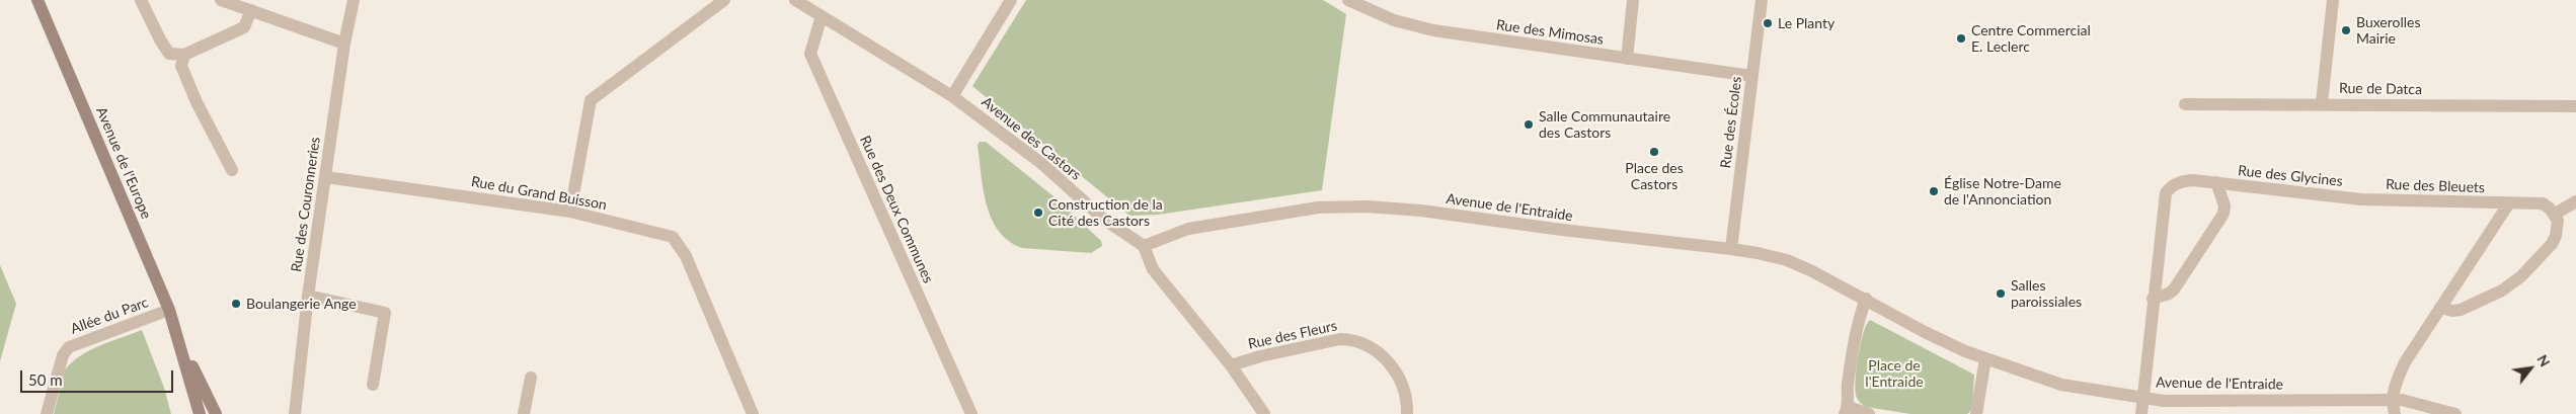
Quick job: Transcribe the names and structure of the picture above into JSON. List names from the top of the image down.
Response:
{
  "streets": {
    "main road": ["Avenue de l'Europe"],
    "street": [
      "Rue des Mimosas",
      "Rue de Datca",
      "Rue des Écoles",
      "Avenue des Castors",
      "Rue des Glycines",
      "Rue des Bleuets",
      "Rue du Grand Buisson",
      "Rue des Couronneries",
      "Avenue de l'Entraide",
      "Rue des Deux Communes",
      "Allée du Parc",
      "Rue des Fleurs"
    ]
  },
  "crossings": [
    ["Rue des Mimosas", "Rue des Écoles"],
    ["Rue des Écoles", "Avenue de l'Entraide"],
    ["Avenue des Castors", "Avenue de l'Entraide"],
    ["Avenue des Castors", "Rue des Deux Communes"],
    ["Avenue de l'Europe", "Allée du Parc"],
    ["Rue des Glycines", "Rue des Bleuets"],
    ["Rue des Glycines", "Avenue de l'Entraide"],
    ["Rue du Grand Buisson", "Rue des Couronneries"]
  ],
  "parks": ["Place de l'Entraide"],
  "places": [
    "Le Planty",
    "Buxerolles Mairie",
    "Centre Commercial E. Leclerc",
    "Salle Communautaire des Castors",
    "Place des Castors",
    "Église Notre-Dame de l'Annonciation",
    "Construction de la Cité des Castors",
    "Salles paroissiales",
    "Boulangerie Ange"
  ],
  "scale_bar": "50 m",
  "north": "top right"
}
